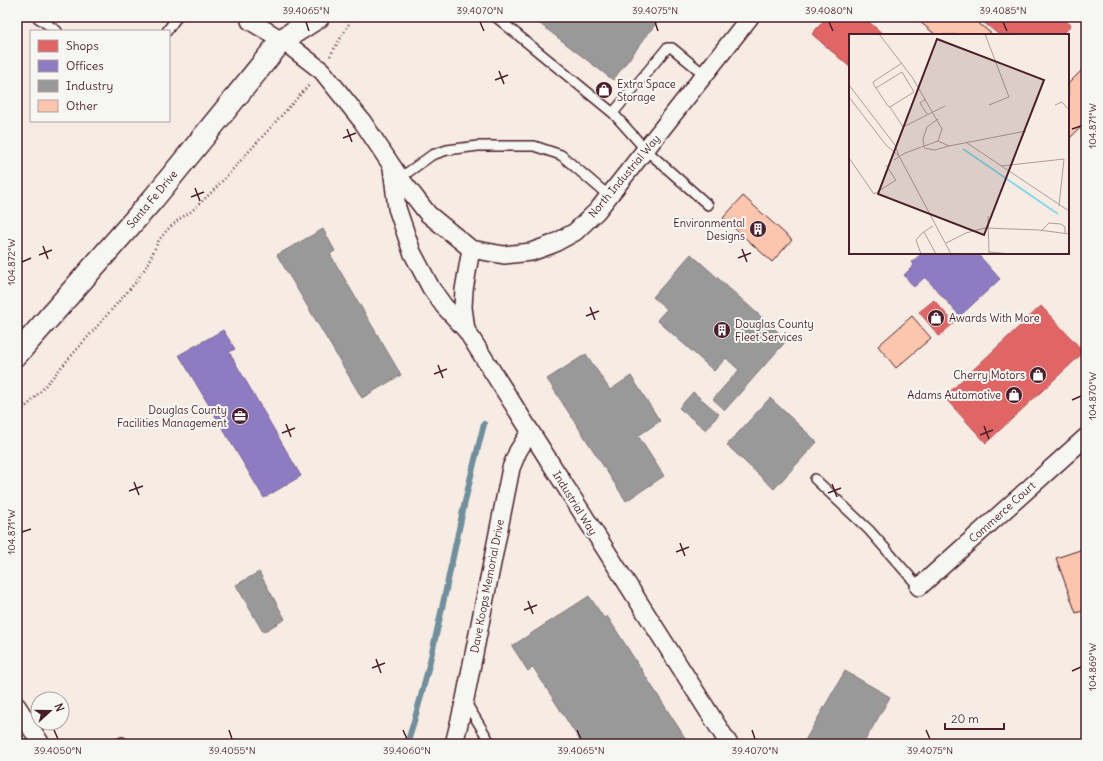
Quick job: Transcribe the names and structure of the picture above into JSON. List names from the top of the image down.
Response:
{
  "streets": {
    "main road": ["Santa Fe Drive"],
    "street": [
      "North Industrial Way",
      "Industrial Way",
      "Commerce Court",
      "Dave Koops Memorial Drive"
    ]
  },
  "crossings": [
    ["North Industrial Way", "Santa Fe Drive"],
    ["North Industrial Way", "Industrial Way"],
    ["Industrial Way", "Dave Koops Memorial Drive"]
  ],
  "places": {
    "shop": [
      "Extra Space Storage",
      "Awards With More",
      "Cherry Motors",
      "Adams Automotive"
    ],
    "building": ["Environmental Designs", "Douglas County Fleet Services"],
    "office": ["Douglas County Facilities Management"]
  },
  "legend": [
    "Shops",
    "Offices",
    "Industry",
    "Other"
  ],
  "scale_bar": "20 m",
  "north": "right",
  "coordinates": [
    "39.4065°N",
    "39.4070°N",
    "39.4075°N",
    "39.4080°N",
    "39.4085°N",
    "104.871°W",
    "104.872°W",
    "104.870°W",
    "104.869°W",
    "39.4050°N",
    "39.4055°N",
    "39.4060°N"
  ]
}
